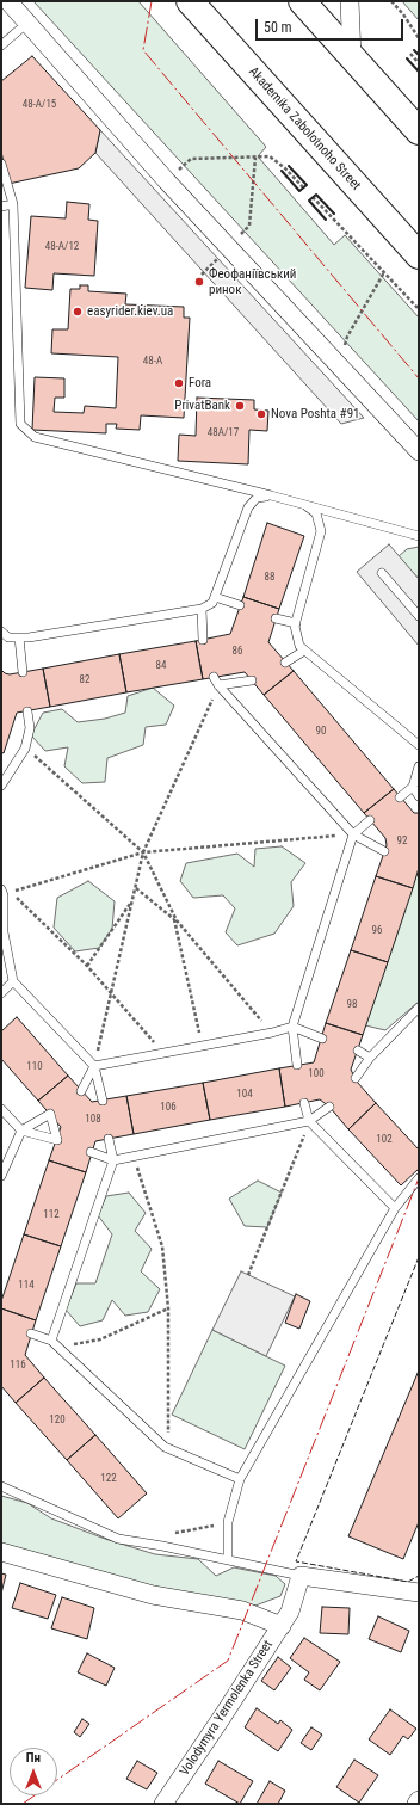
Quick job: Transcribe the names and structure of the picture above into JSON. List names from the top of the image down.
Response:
{
  "streets": {
    "highway": ["Akademika Zabolotnoho Street"],
    "street": ["Volodymyra Yermolenka Street"]
  },
  "places": [
    "Феофаніївський ринок",
    "easyrider.kiev.ua",
    "Fora",
    "PrivatBank",
    "Nova Poshta #91"
  ],
  "house_numbers": [
    "48-А/15",
    "48-А/12",
    "48-А",
    "48А/17",
    "88",
    "86",
    "84",
    "82",
    "90",
    "92",
    "96",
    "98",
    "110",
    "100",
    "104",
    "106",
    "108",
    "102",
    "112",
    "114",
    "116",
    "120",
    "122"
  ],
  "scale_bar": "50 m",
  "north": "top"
}
